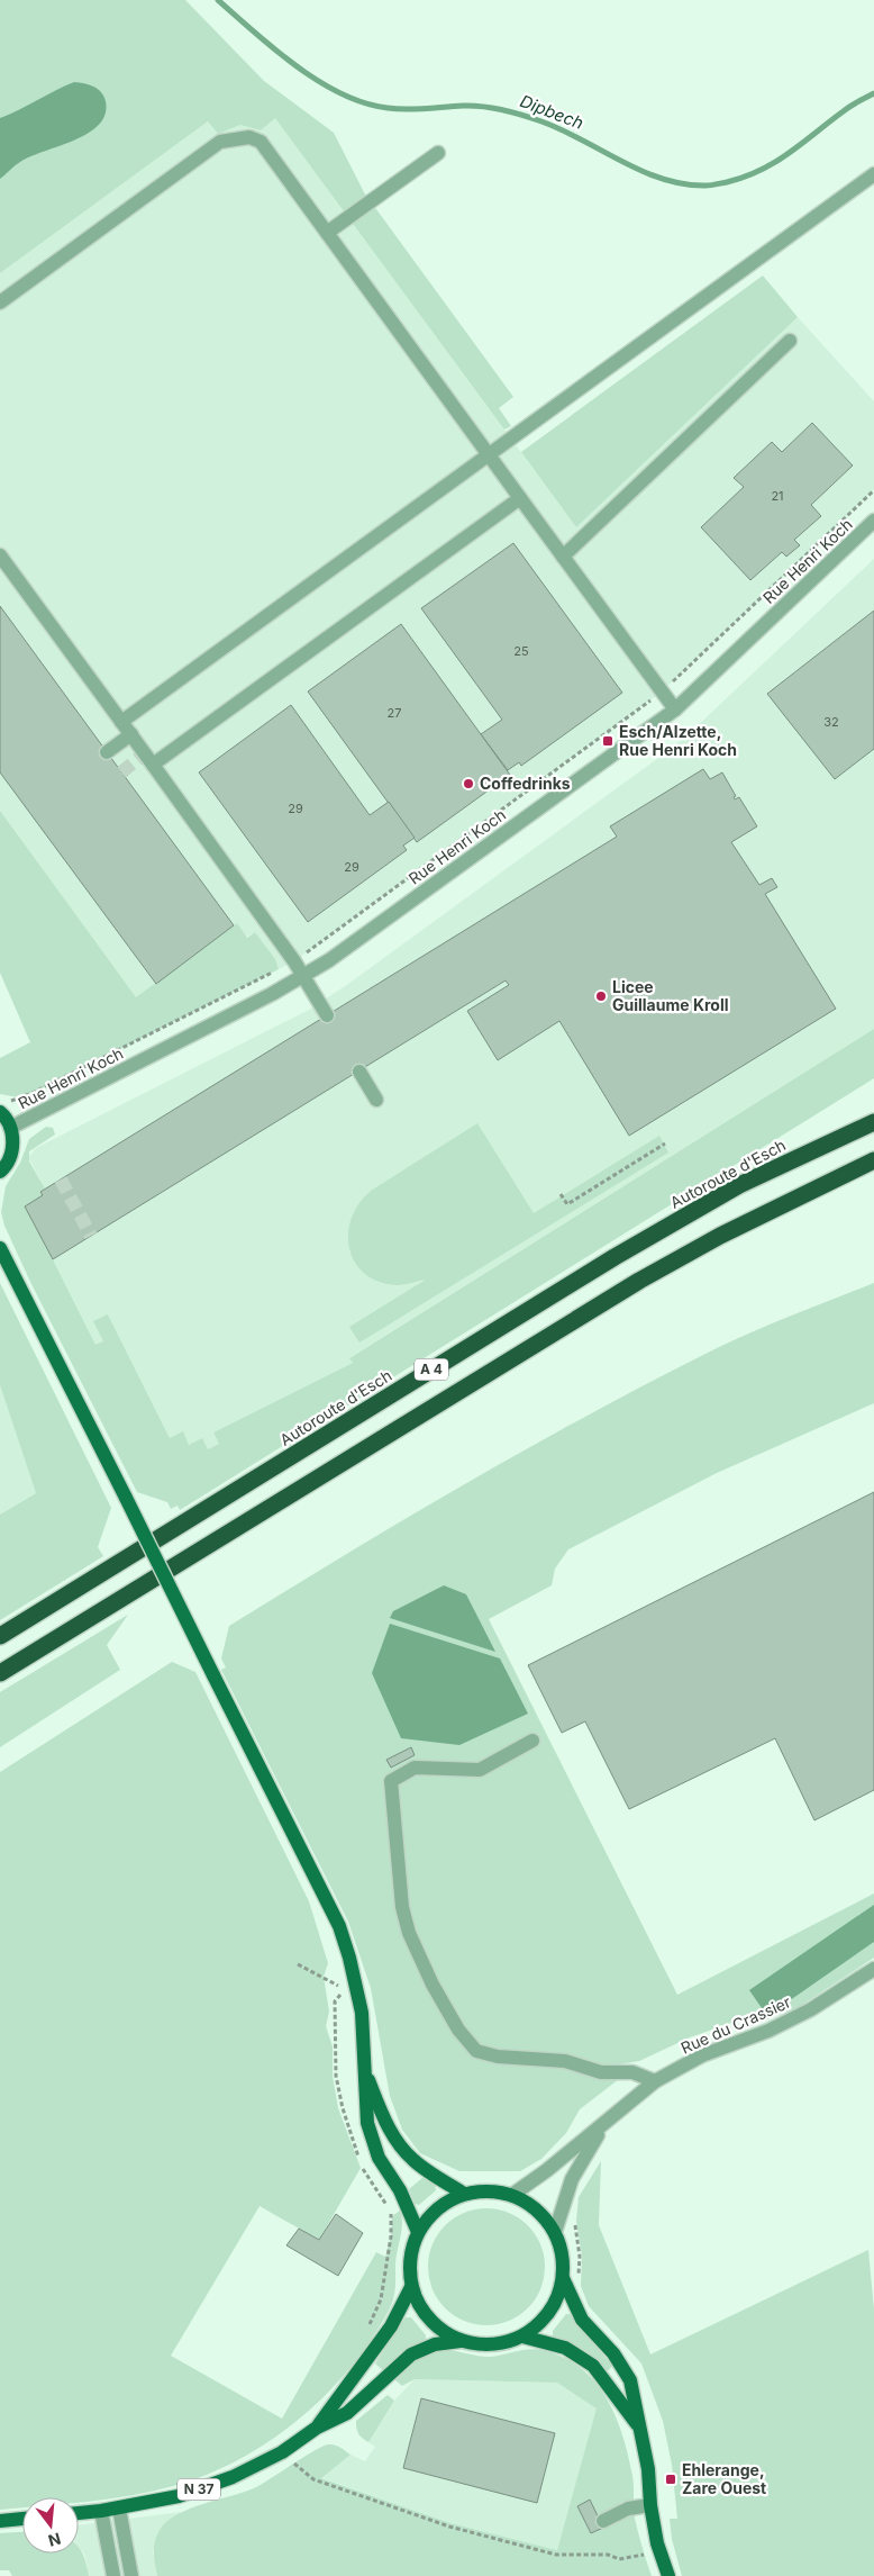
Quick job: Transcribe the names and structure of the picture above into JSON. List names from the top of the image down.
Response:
{
  "streets": {
    "highway": ["Autoroute d'Esch", "A 4"],
    "main road": ["N 37"],
    "street": ["Rue Henri Koch", "Rue du Crassier"]
  },
  "water": ["Dipbech"],
  "places": {
    "transit": ["Esch/Alzette, Rue Henri Koch", "Ehlerange, Zare Ouest"],
    "other": ["Coffedrinks", "Licee Guillaume Kroll"]
  },
  "house_numbers": [
    "21",
    "25",
    "27",
    "32",
    "29",
    "29"
  ],
  "north": "bottom"
}
